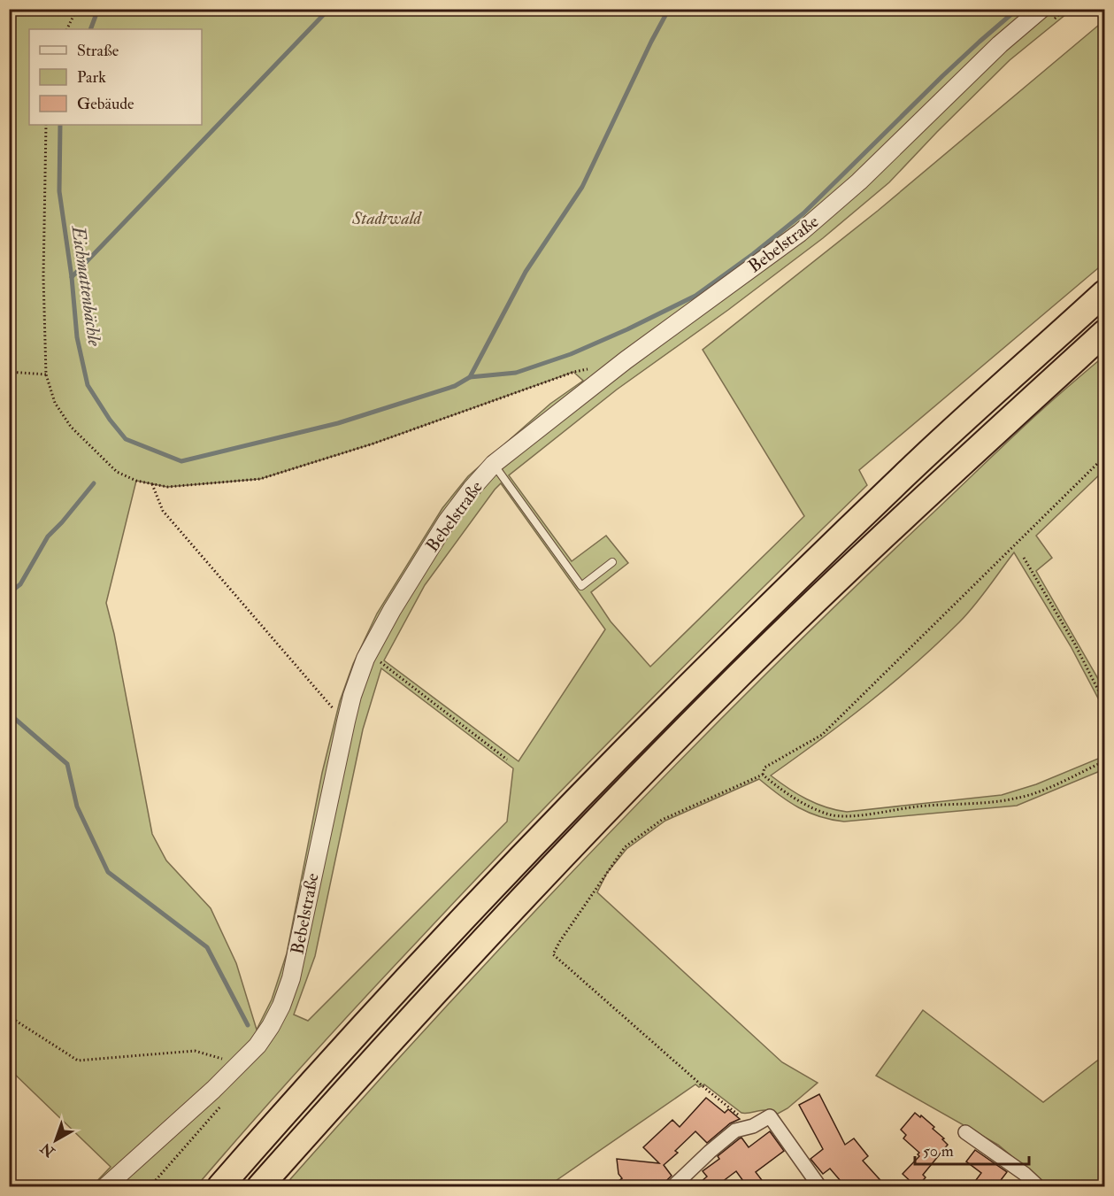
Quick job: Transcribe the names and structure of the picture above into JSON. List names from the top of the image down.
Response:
{
  "streets": {
    "street": ["Bebelstraße"]
  },
  "water": ["Eichmattenbächle"],
  "parks": ["Stadtwald"],
  "legend": ["Straße", "Park", "Gebäude"],
  "scale_bar": "50 m",
  "north": "bottom left"
}
